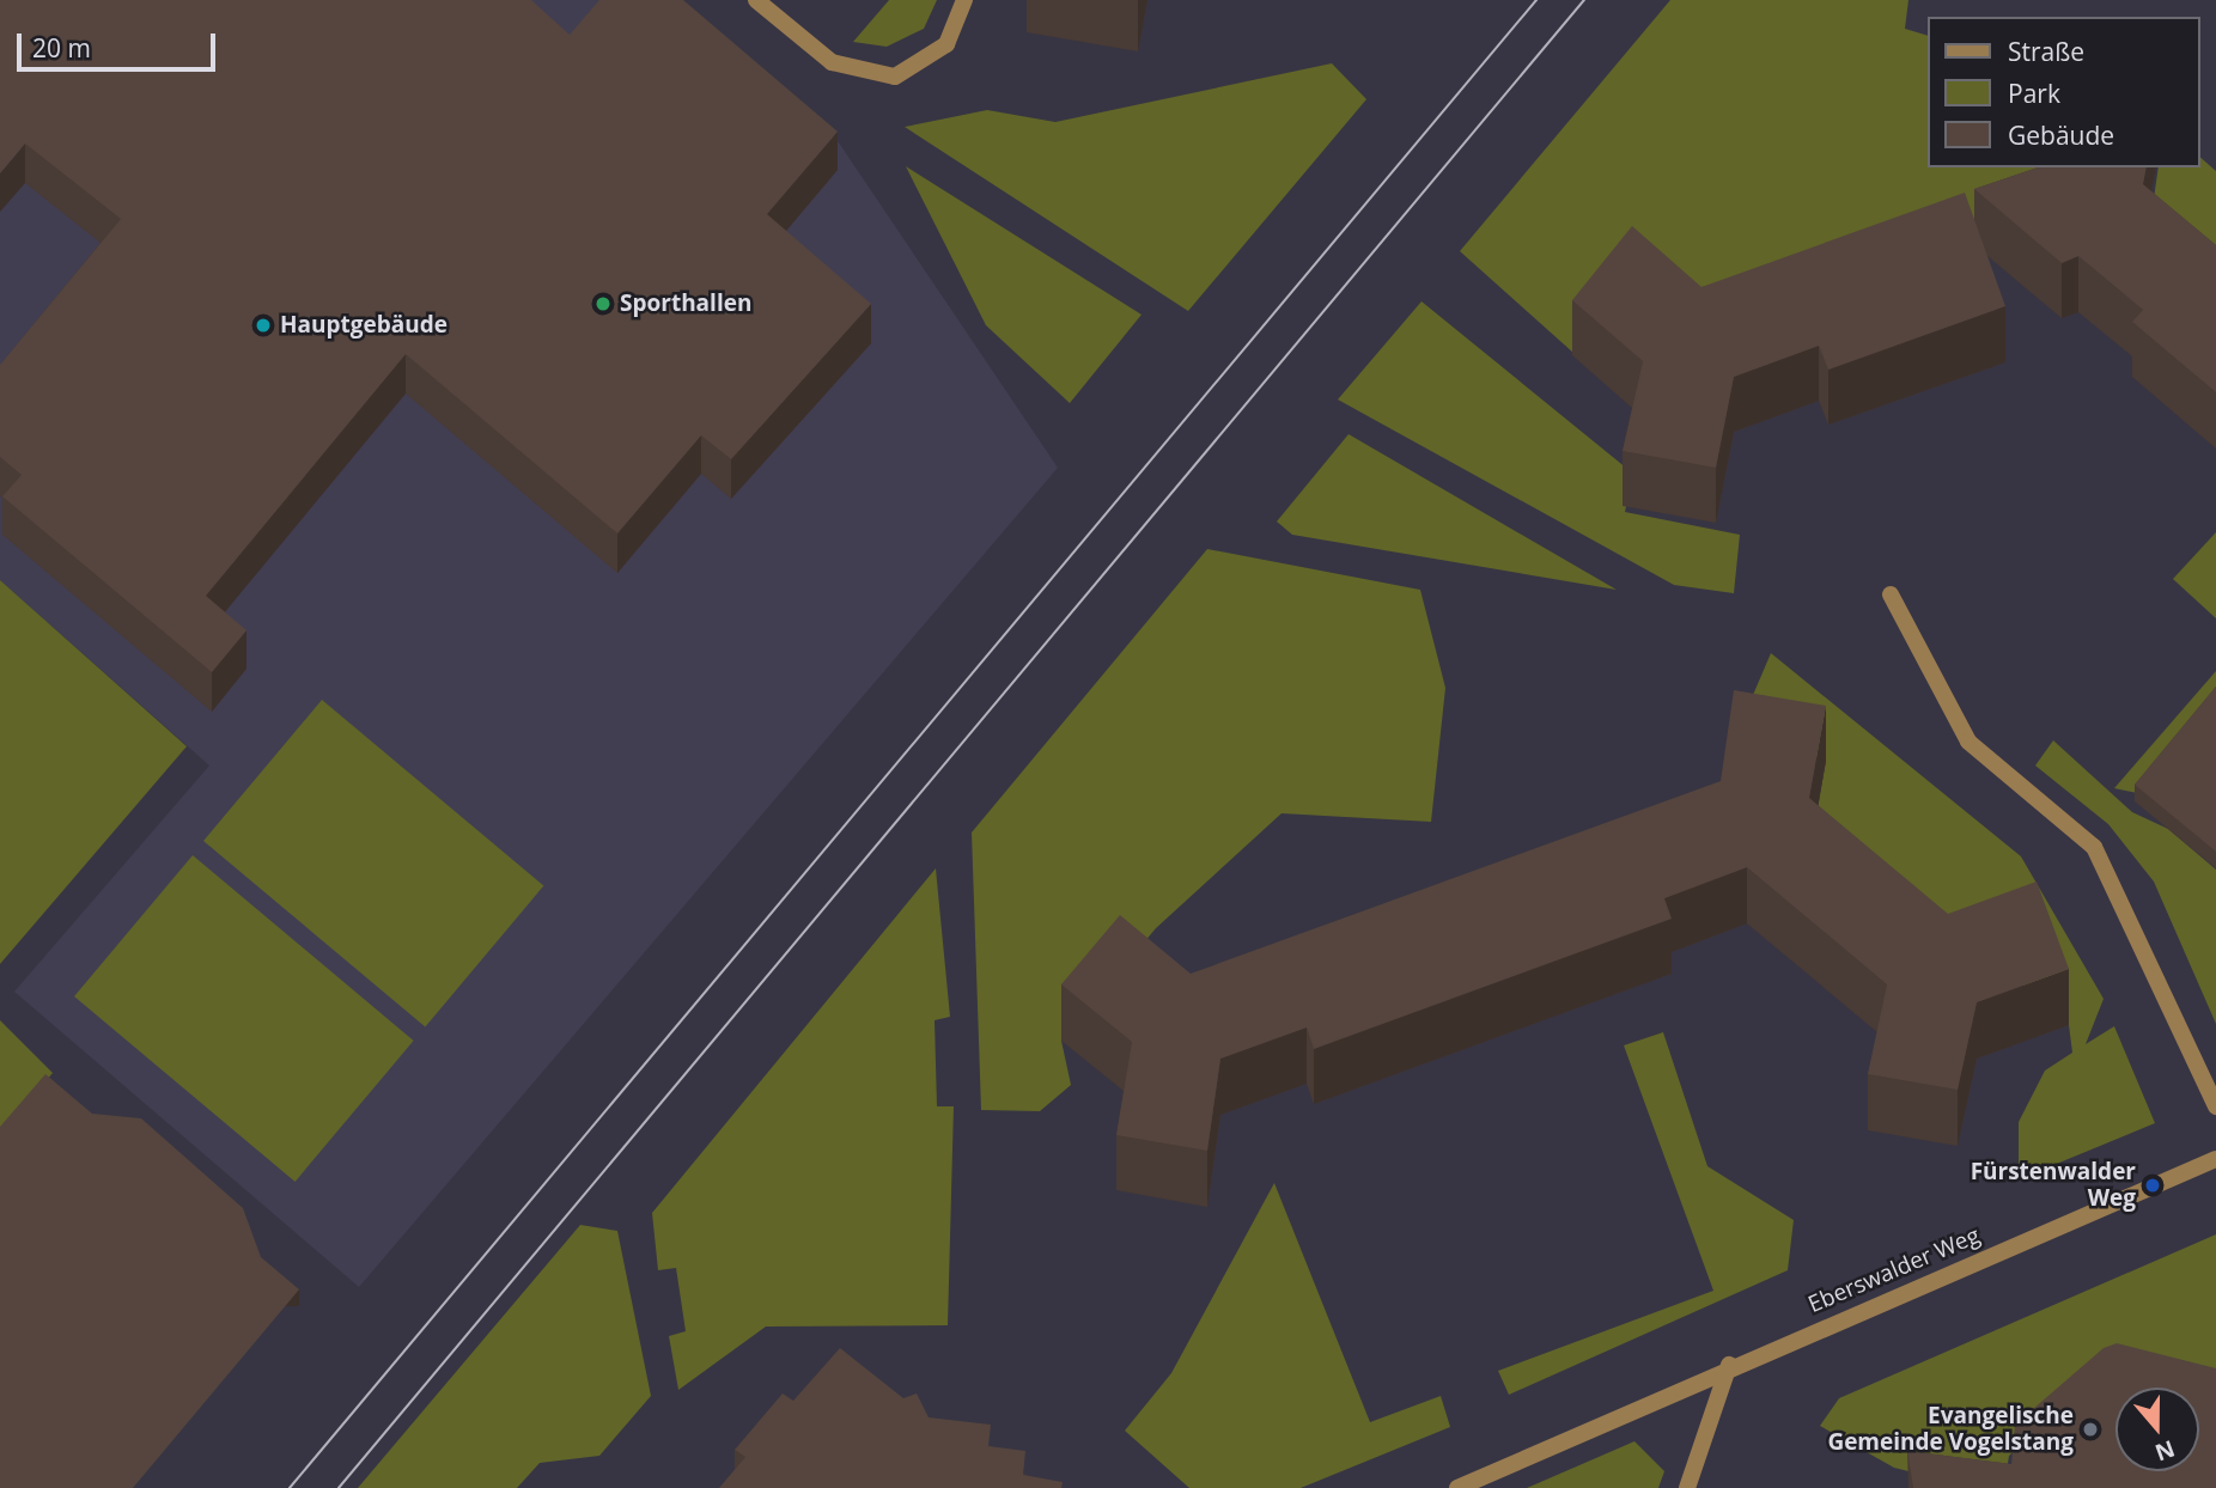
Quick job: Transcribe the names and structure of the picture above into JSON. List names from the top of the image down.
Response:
{
  "streets": {
    "street": ["Eberswalder Weg"]
  },
  "places": [
    "Sporthallen",
    "Hauptgebäude",
    "Fürstenwalder Weg",
    "Evangelische Gemeinde Vogelstang"
  ],
  "legend": ["Straße", "Park", "Gebäude"],
  "scale_bar": "20 m",
  "north": "bottom"
}
